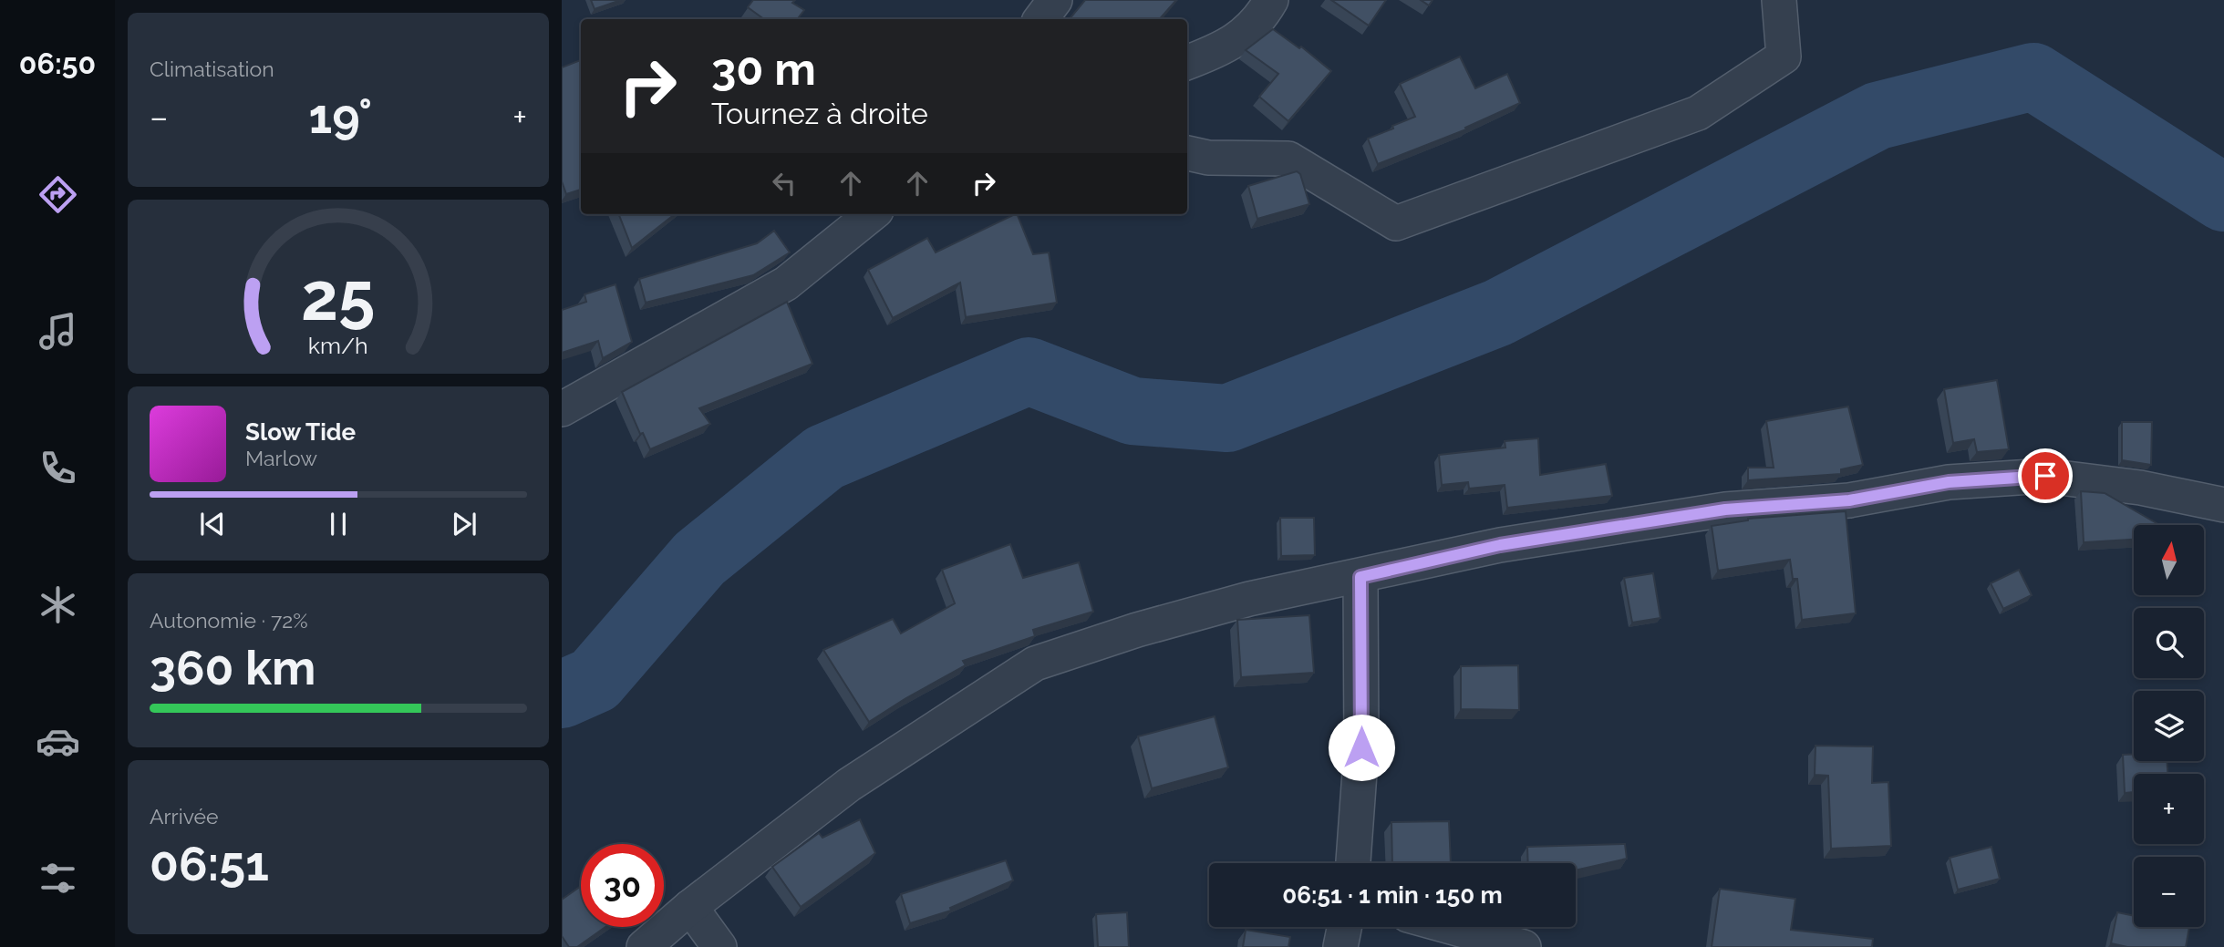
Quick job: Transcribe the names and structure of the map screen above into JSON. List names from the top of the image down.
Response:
{
  "north": "top",
  "page": {
    "tabs": "06:50",
    "tile": [
      "Climatisation",
      ["Autonomie · 72%", "360 km"],
      ["Arrivée", "06:51"]
    ],
    "turn": ["30 m", "Tournez à droite"],
    "heat": ["−", "19°", "+"],
    "song": ["Slow Tide", "Marlow"],
    "map_buttons": ["+", "−"],
    "limit": "30",
    "trip": "06:51 · 1 min · 150 m",
    "gauge": ["25", "km/h"]
  }
}
